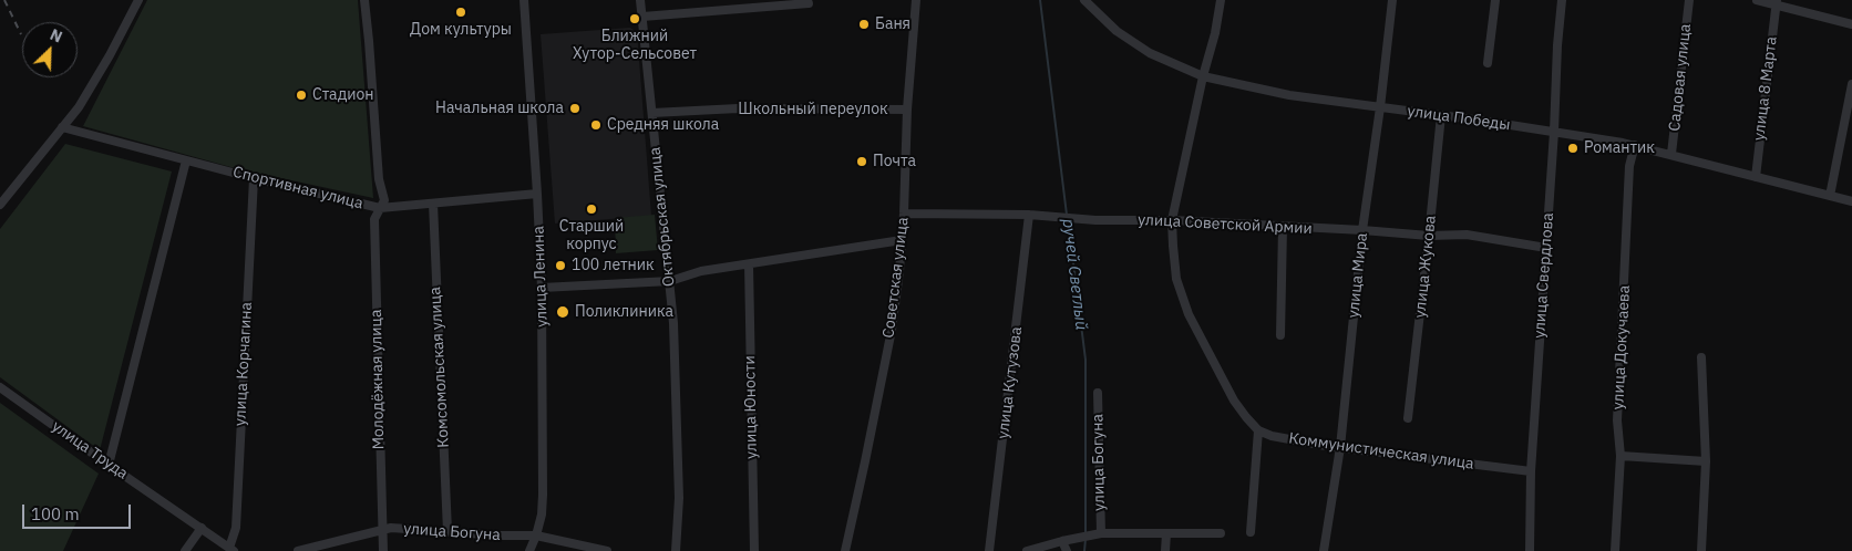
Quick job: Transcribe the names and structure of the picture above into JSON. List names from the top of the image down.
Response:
{
  "streets": {
    "street": [
      "Садовая улица",
      "улица 8 Марта",
      "Школьный переулок",
      "улица Победы",
      "Спортивная улица",
      "Октябрьская улица",
      "улица Советской Армии",
      "улица Жукова",
      "улица Мира",
      "улица Свердлова",
      "улица Ленина",
      "Советская улица",
      "улица Докучаева",
      "улица Корчагина",
      "Комсомольская улица",
      "Молодёжная улица",
      "улица Кутузова",
      "улица Юности",
      "улица Труда",
      "Коммунистическая улица",
      "улица Богуна"
    ]
  },
  "crossings": [
    ["Садовая улица", "улица Победы"],
    ["улица 8 Марта", "улица Победы"],
    ["Школьный переулок", "Октябрьская улица"],
    ["Школьный переулок", "Советская улица"],
    ["улица Победы", "улица Жукова"],
    ["улица Победы", "улица Мира"],
    ["улица Победы", "улица Свердлова"],
    ["улица Победы", "улица Докучаева"],
    ["Спортивная улица", "улица Ленина"],
    ["Спортивная улица", "улица Корчагина"],
    ["Спортивная улица", "Комсомольская улица"],
    ["Спортивная улица", "Молодёжная улица"],
    ["улица Советской Армии", "улица Жукова"],
    ["улица Советской Армии", "улица Мира"],
    ["улица Советской Армии", "улица Свердлова"],
    ["улица Советской Армии", "Советская улица"],
    ["улица Советской Армии", "улица Кутузова"],
    ["улица Мира", "Коммунистическая улица"],
    ["улица Свердлова", "Коммунистическая улица"],
    ["улица Ленина", "улица Богуна"],
    ["улица Корчагина", "улица Труда"],
    ["Комсомольская улица", "улица Богуна"],
    ["Молодёжная улица", "улица Богуна"]
  ],
  "water": ["ручей Светлый"],
  "places": [
    "Дом культуры",
    "Ближний Хутор-Сельсовет",
    "Баня",
    "Стадион",
    "Начальная школа",
    "Средняя школа",
    "Романтик",
    "Почта",
    "Старший корпус",
    "100 летник",
    "Поликлиника"
  ],
  "scale_bar": "100 m",
  "north": "top right"
}
